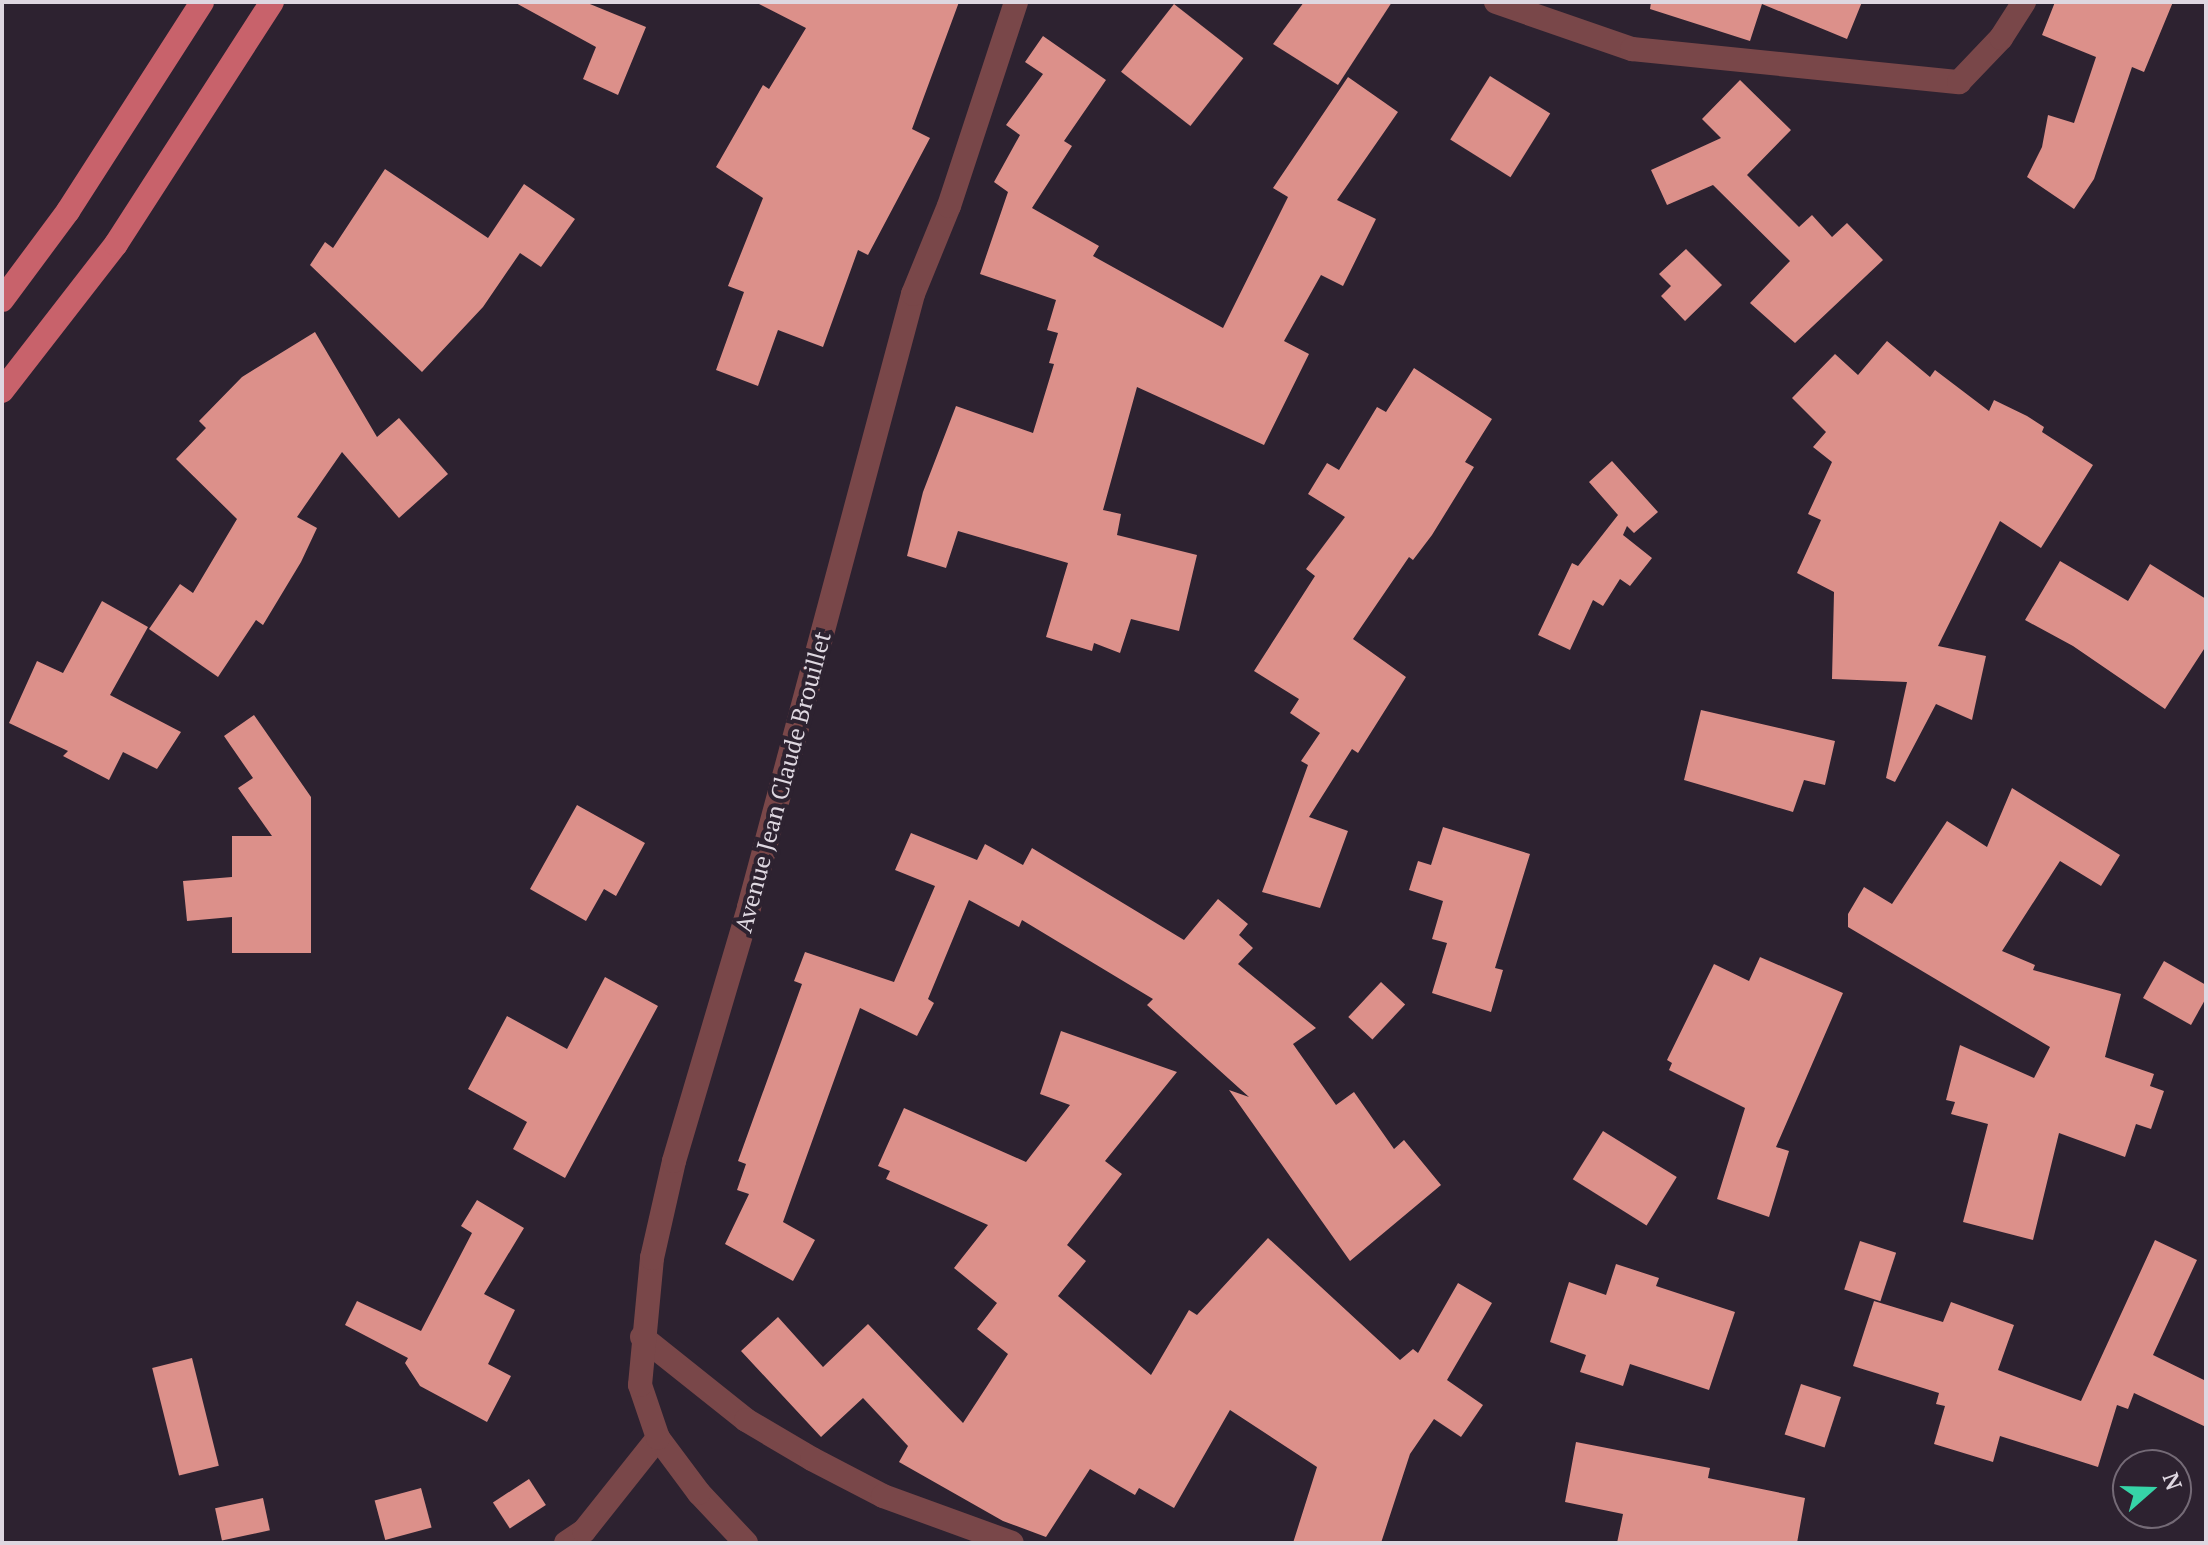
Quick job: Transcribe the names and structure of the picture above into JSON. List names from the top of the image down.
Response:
{
  "streets": {
    "street": ["Avenue Jean Claude Brouillet"]
  },
  "north": "right"
}
